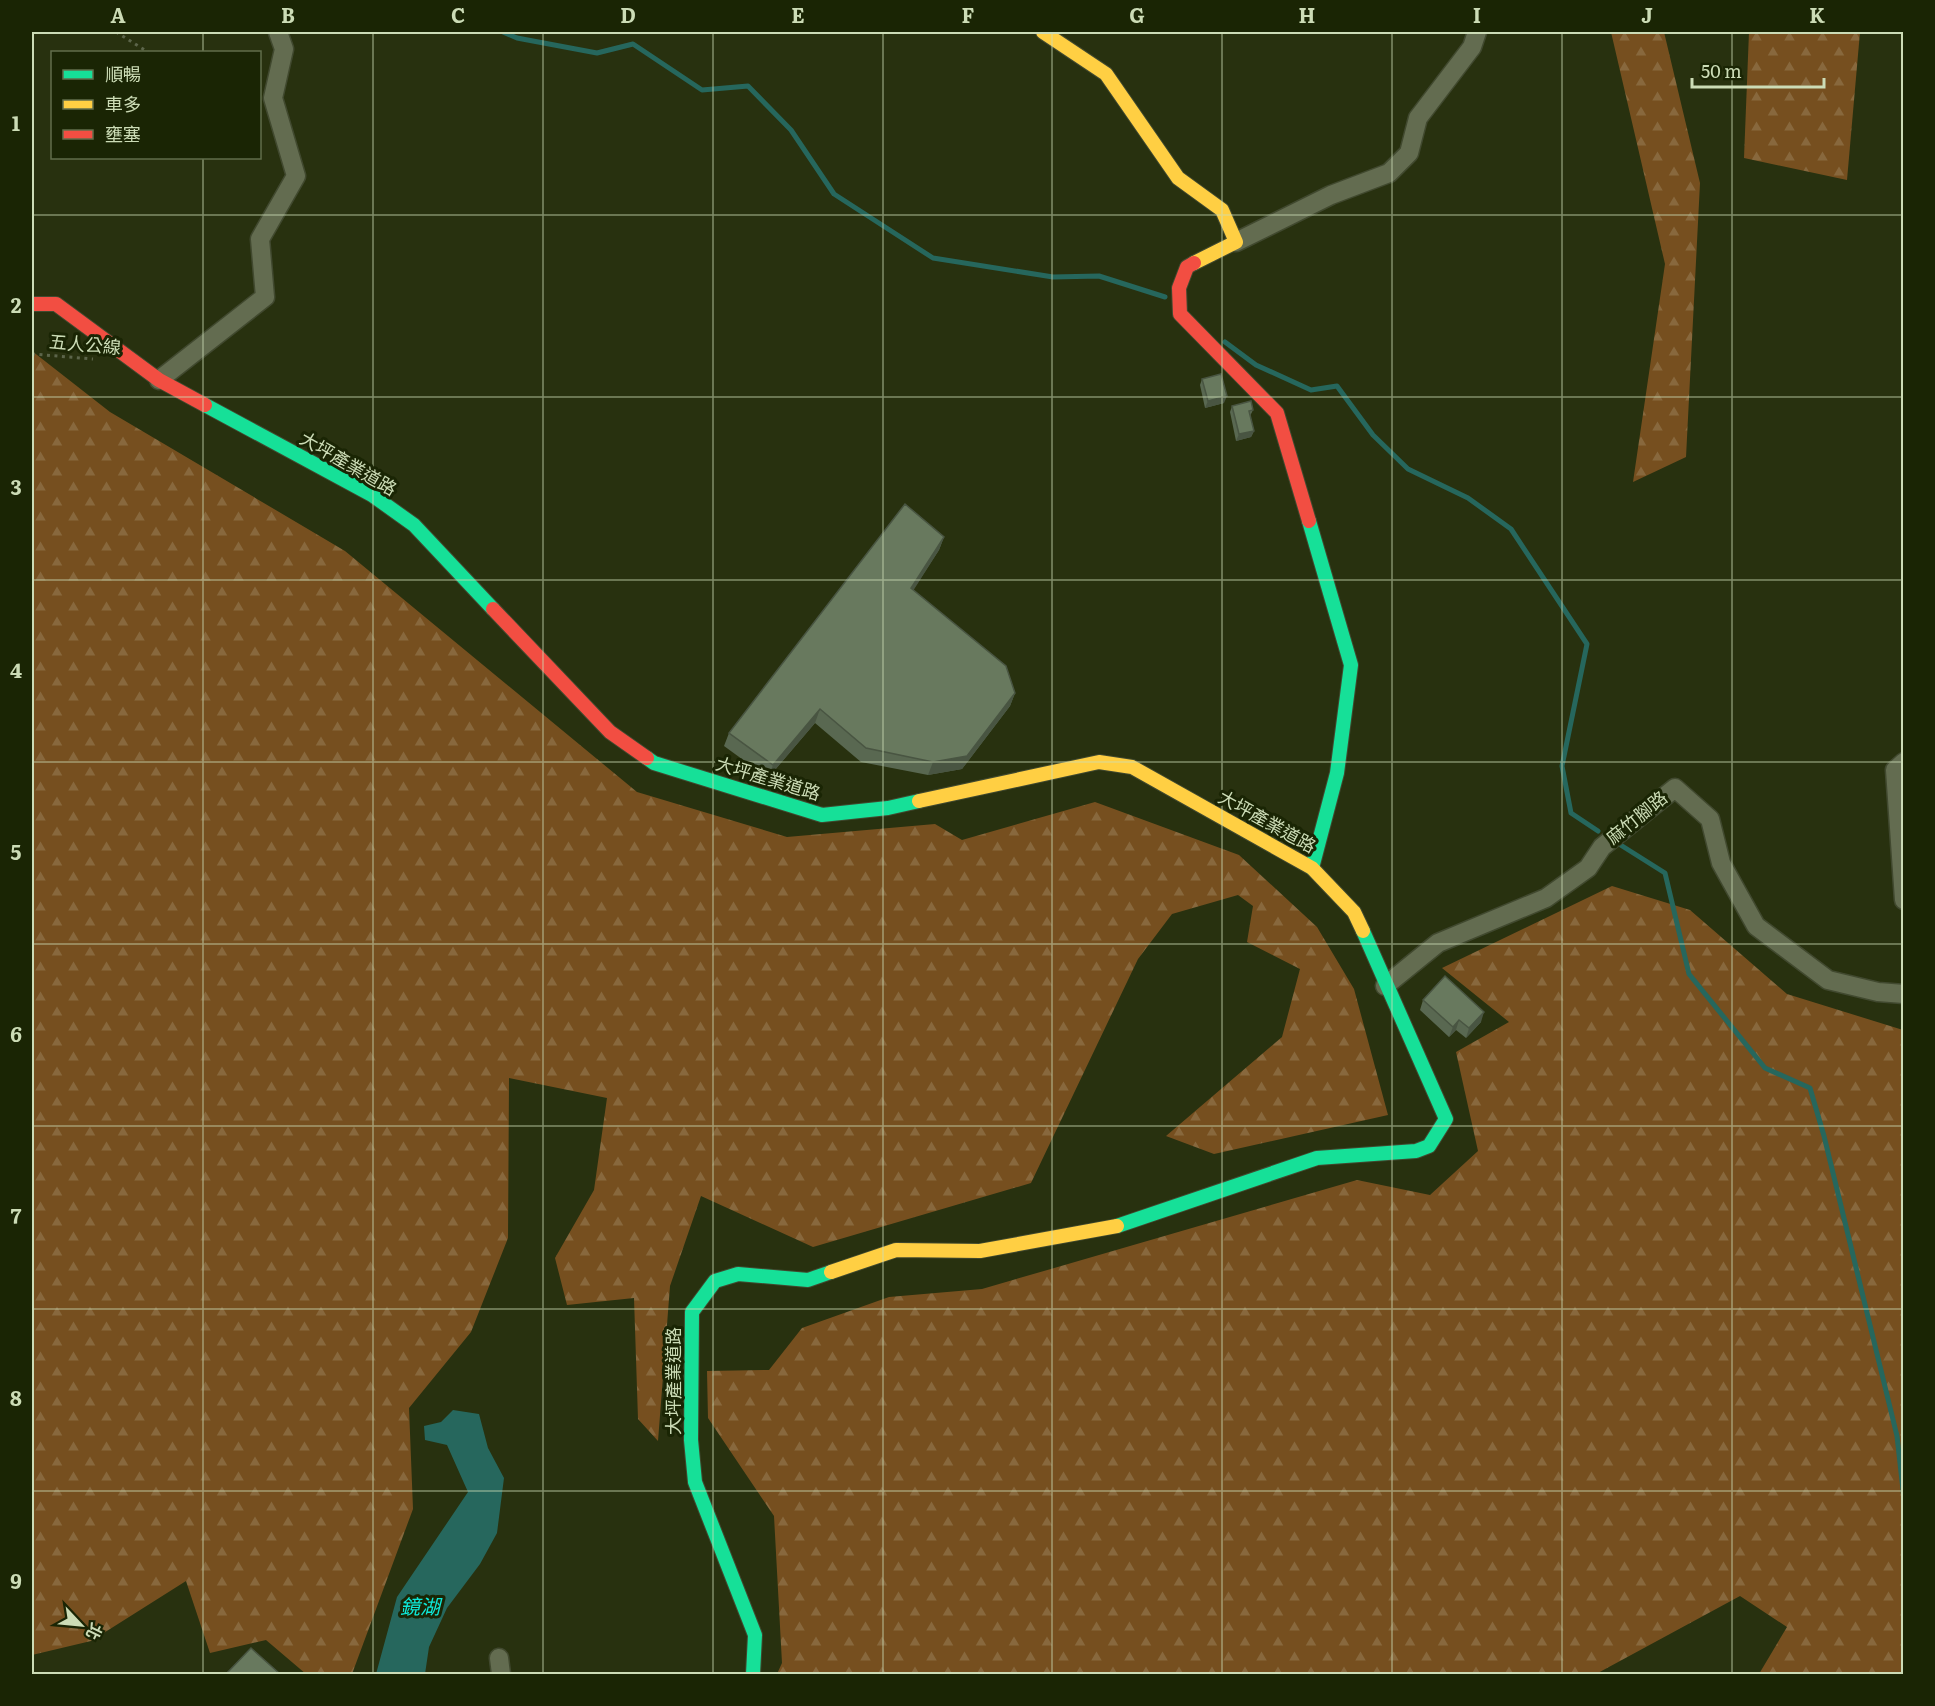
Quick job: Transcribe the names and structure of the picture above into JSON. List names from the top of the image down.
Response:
{
  "streets": {
    "street": ["大坪產業道路", "麻竹腳路"],
    "path": ["五人公線"]
  },
  "crossings": [
    ["大坪產業道路", "麻竹腳路"]
  ],
  "water": ["鏡湖"],
  "legend": ["順暢", "車多", "壅塞"],
  "scale_bar": "50 m",
  "north": "bottom right",
  "grid": {
    "columns": [
      "A",
      "B",
      "C",
      "D",
      "E",
      "F",
      "G",
      "H",
      "I",
      "J",
      "K"
    ],
    "rows": [
      "1",
      "2",
      "3",
      "4",
      "5",
      "6",
      "7",
      "8",
      "9"
    ]
  }
}
